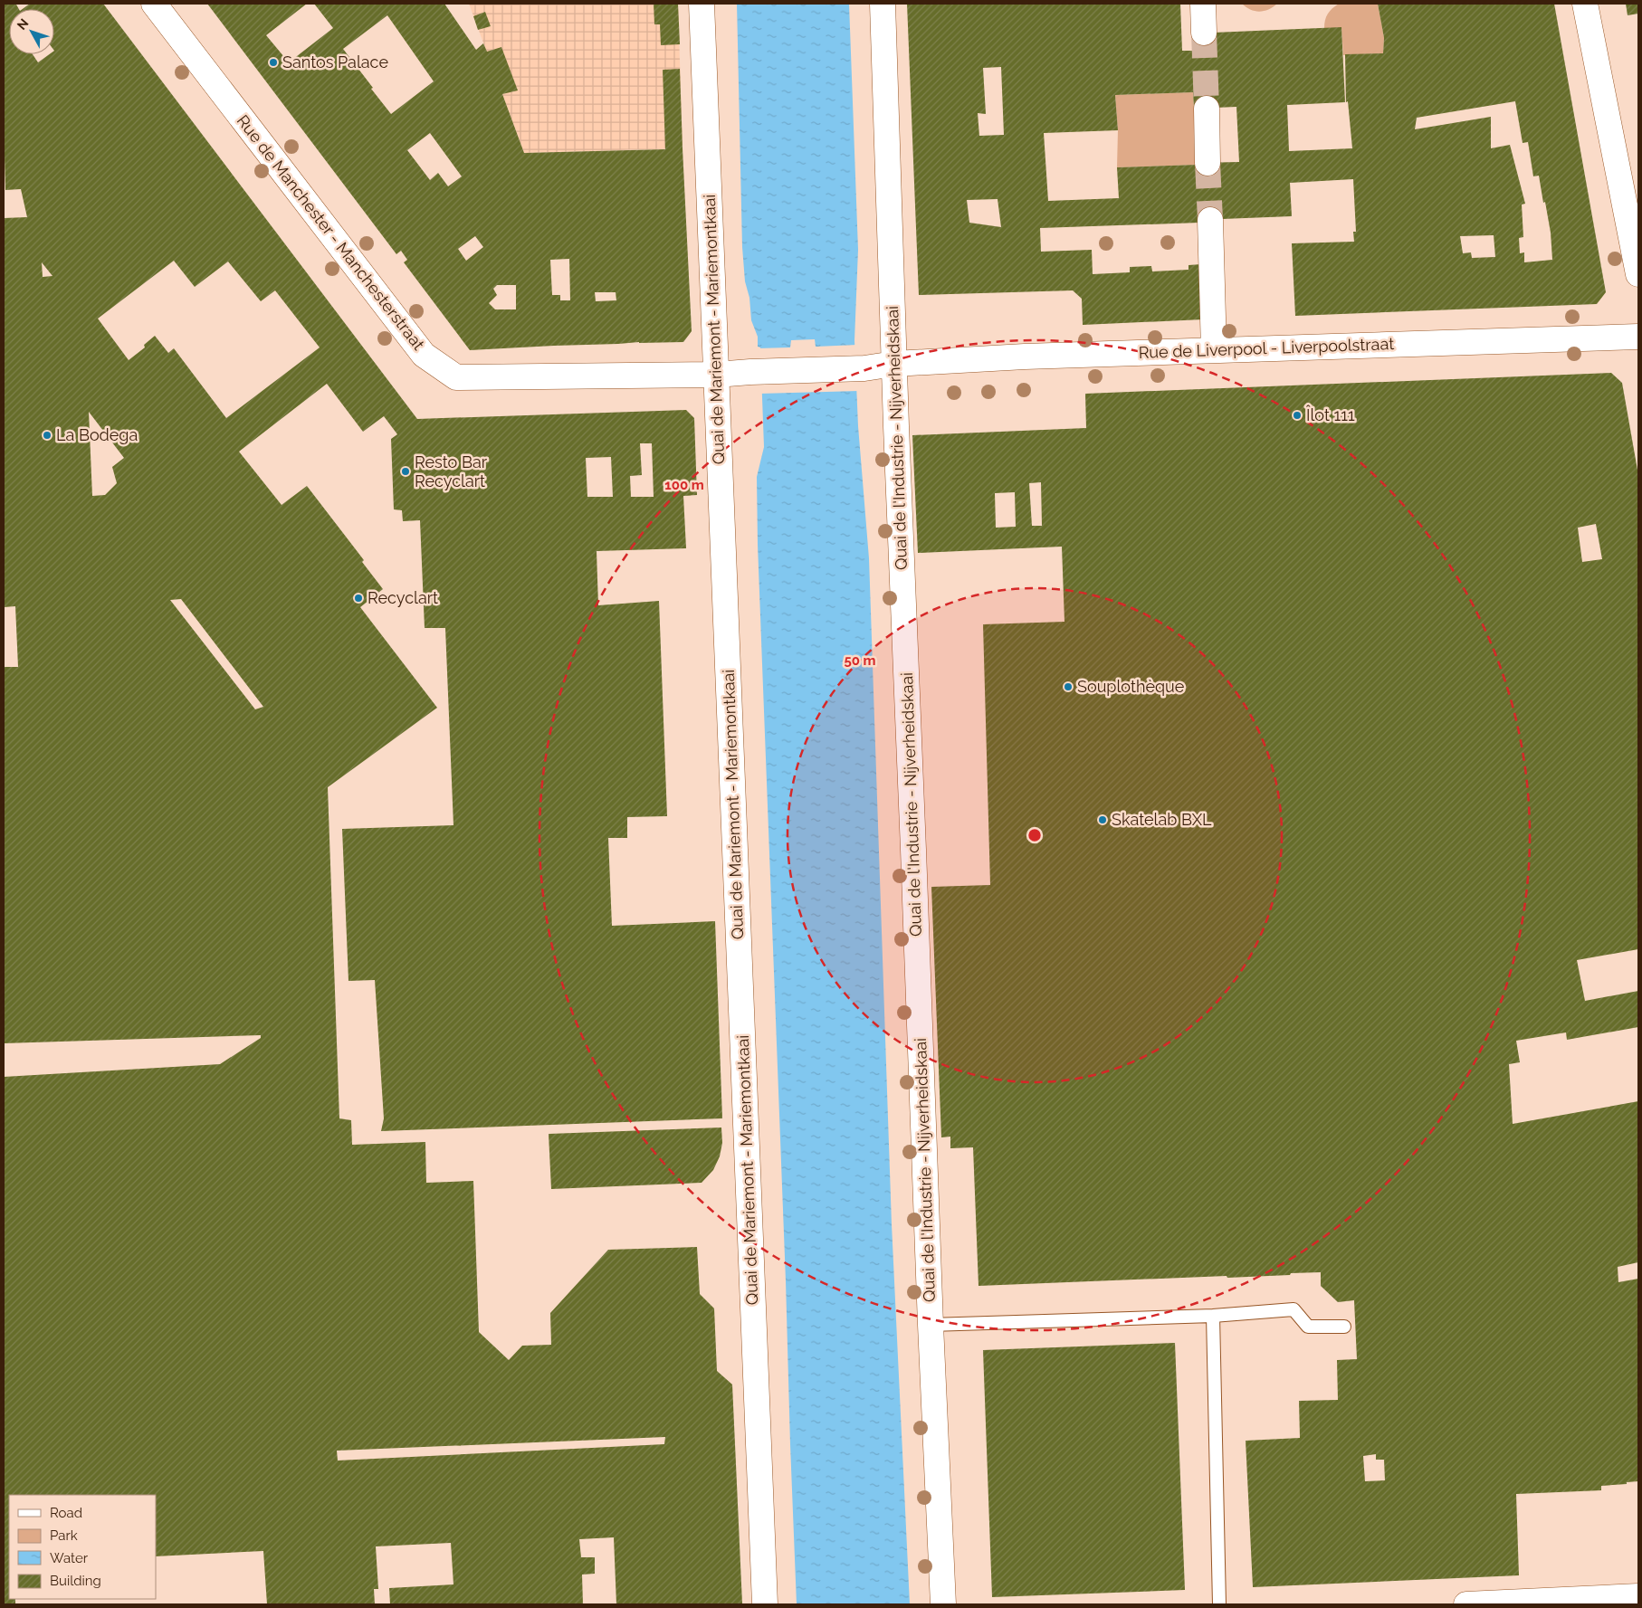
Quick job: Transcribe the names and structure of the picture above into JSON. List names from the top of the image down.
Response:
{
  "streets": {
    "street": [
      "Rue de Manchester - Manchesterstraat",
      "Quai de Mariemont - Mariemontkaai",
      "Rue de Liverpool - Liverpoolstraat",
      "Quai de l'Industrie - Nijverheidskaai"
    ]
  },
  "crossings": [
    ["Rue de Manchester - Manchesterstraat", "Quai de Mariemont - Mariemontkaai"],
    ["Rue de Manchester - Manchesterstraat", "Rue de Liverpool - Liverpoolstraat"],
    ["Rue de Liverpool - Liverpoolstraat", "Quai de l'Industrie - Nijverheidskaai"]
  ],
  "places": [
    "Santos Palace",
    "Îlot 111",
    "La Bodega",
    "Resto Bar Recyclart",
    "Recyclart",
    "Souplothèque",
    "Skatelab BXL"
  ],
  "legend": [
    "Road",
    "Park",
    "Water",
    "Building"
  ],
  "north": "top left",
  "rings": ["100 m", "50 m"]
}
